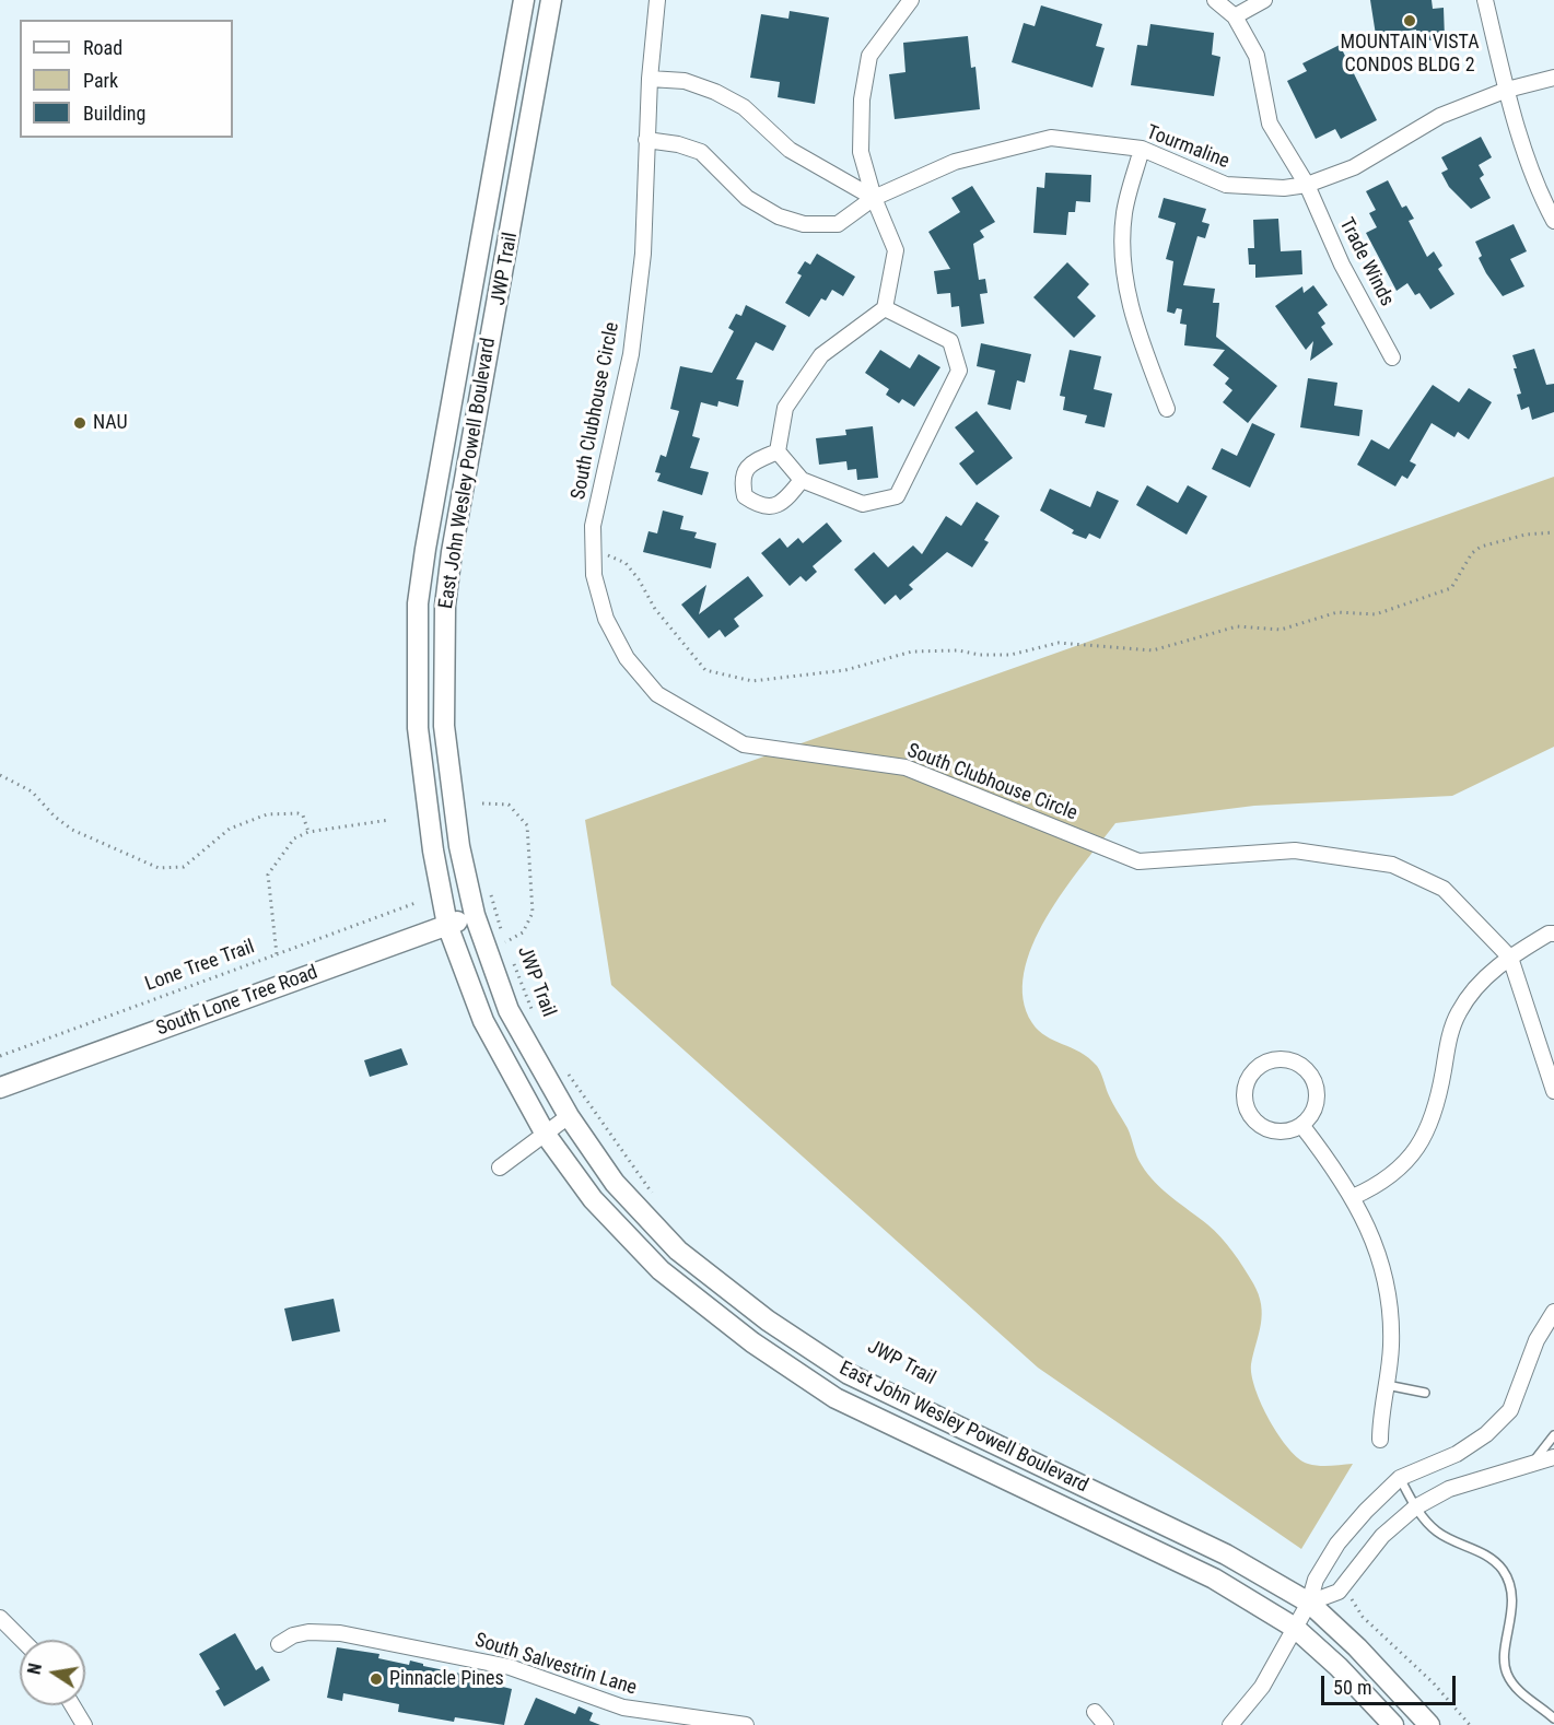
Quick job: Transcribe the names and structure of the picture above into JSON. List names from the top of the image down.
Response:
{
  "streets": {
    "main road": ["East John Wesley Powell Boulevard", "South Lone Tree Road"],
    "street": [
      "Tourmaline",
      "Trade Winds",
      "South Clubhouse Circle",
      "South Salvestrin Lane"
    ],
    "path": ["JWP Trail", "Lone Tree Trail"]
  },
  "crossings": [
    ["Tourmaline", "Trade Winds"],
    ["Tourmaline", "South Clubhouse Circle"],
    ["East John Wesley Powell Boulevard", "South Lone Tree Road"]
  ],
  "places": ["MOUNTAIN VISTA CONDOS BLDG 2", "NAU", "Pinnacle Pines"],
  "legend": ["Road", "Park", "Building"],
  "scale_bar": "50 m",
  "north": "left"
}
